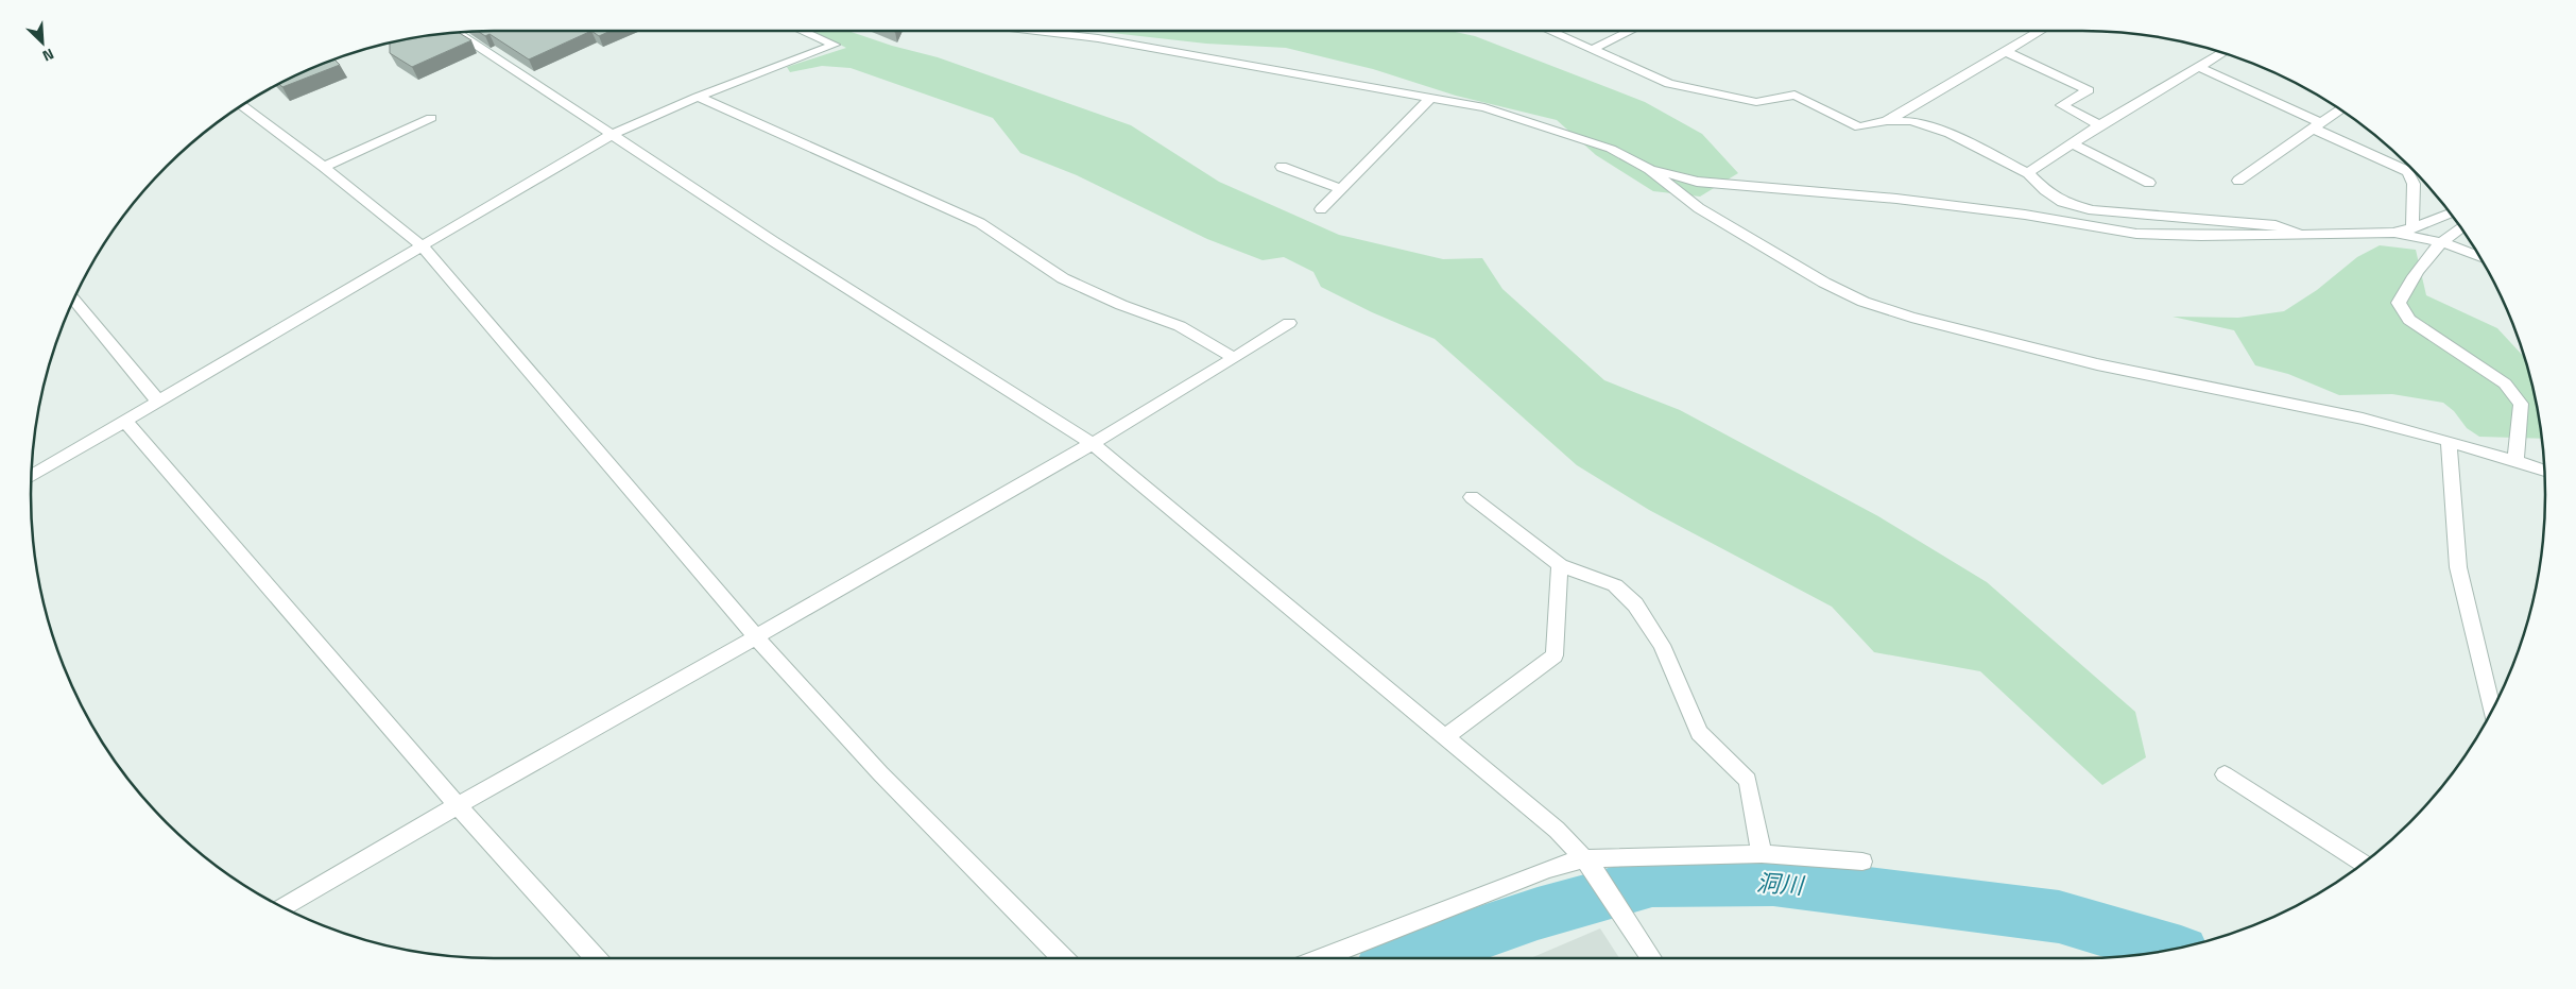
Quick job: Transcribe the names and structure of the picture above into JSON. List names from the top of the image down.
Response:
{
  "water": ["洞川"],
  "north": "bottom right"
}
